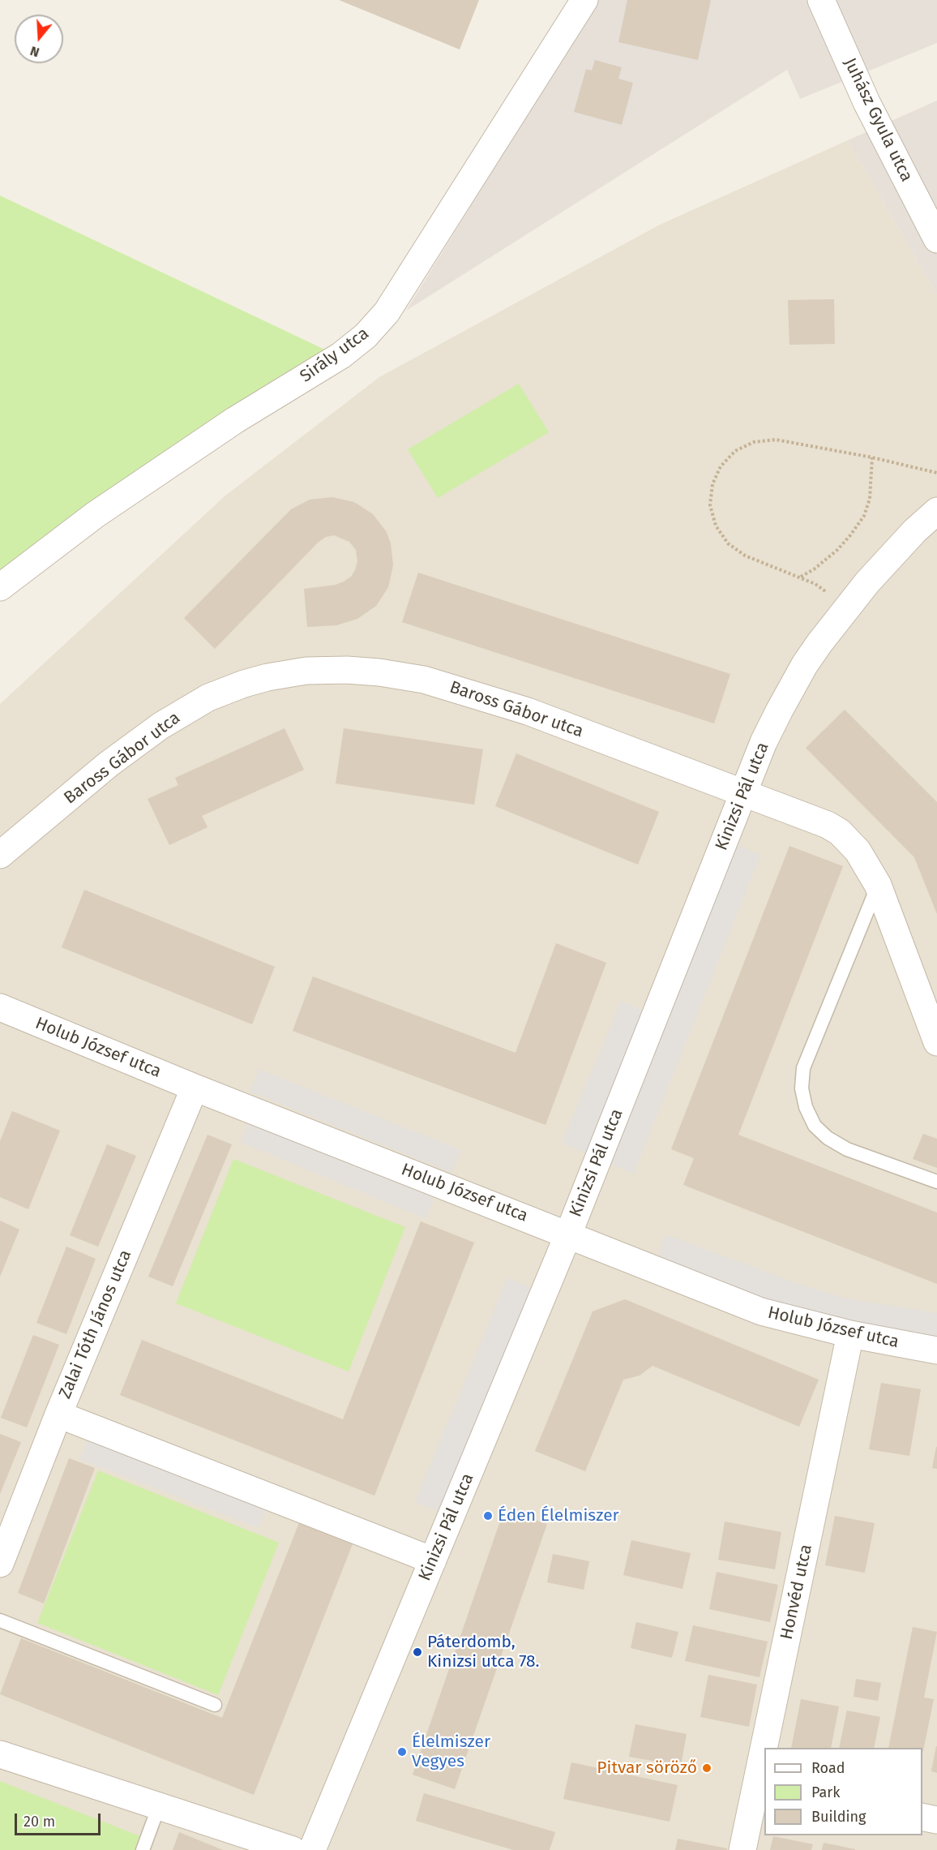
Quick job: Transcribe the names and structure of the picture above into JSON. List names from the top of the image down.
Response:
{
  "streets": {
    "street": [
      "Juhász Gyula utca",
      "Sirály utca",
      "Baross Gábor utca",
      "Kinizsi Pál utca",
      "Holub József utca",
      "Zalai Tóth János utca",
      "Honvéd utca"
    ]
  },
  "crossings": [
    ["Baross Gábor utca", "Kinizsi Pál utca"],
    ["Kinizsi Pál utca", "Holub József utca"],
    ["Holub József utca", "Zalai Tóth János utca"],
    ["Holub József utca", "Honvéd utca"]
  ],
  "places": [
    "Éden Élelmiszer",
    "Páterdomb, Kinizsi utca 78.",
    "Élelmiszer Vegyes",
    "Pitvar söröző"
  ],
  "legend": ["Road", "Park", "Building"],
  "scale_bar": "20 m",
  "north": "bottom"
}
